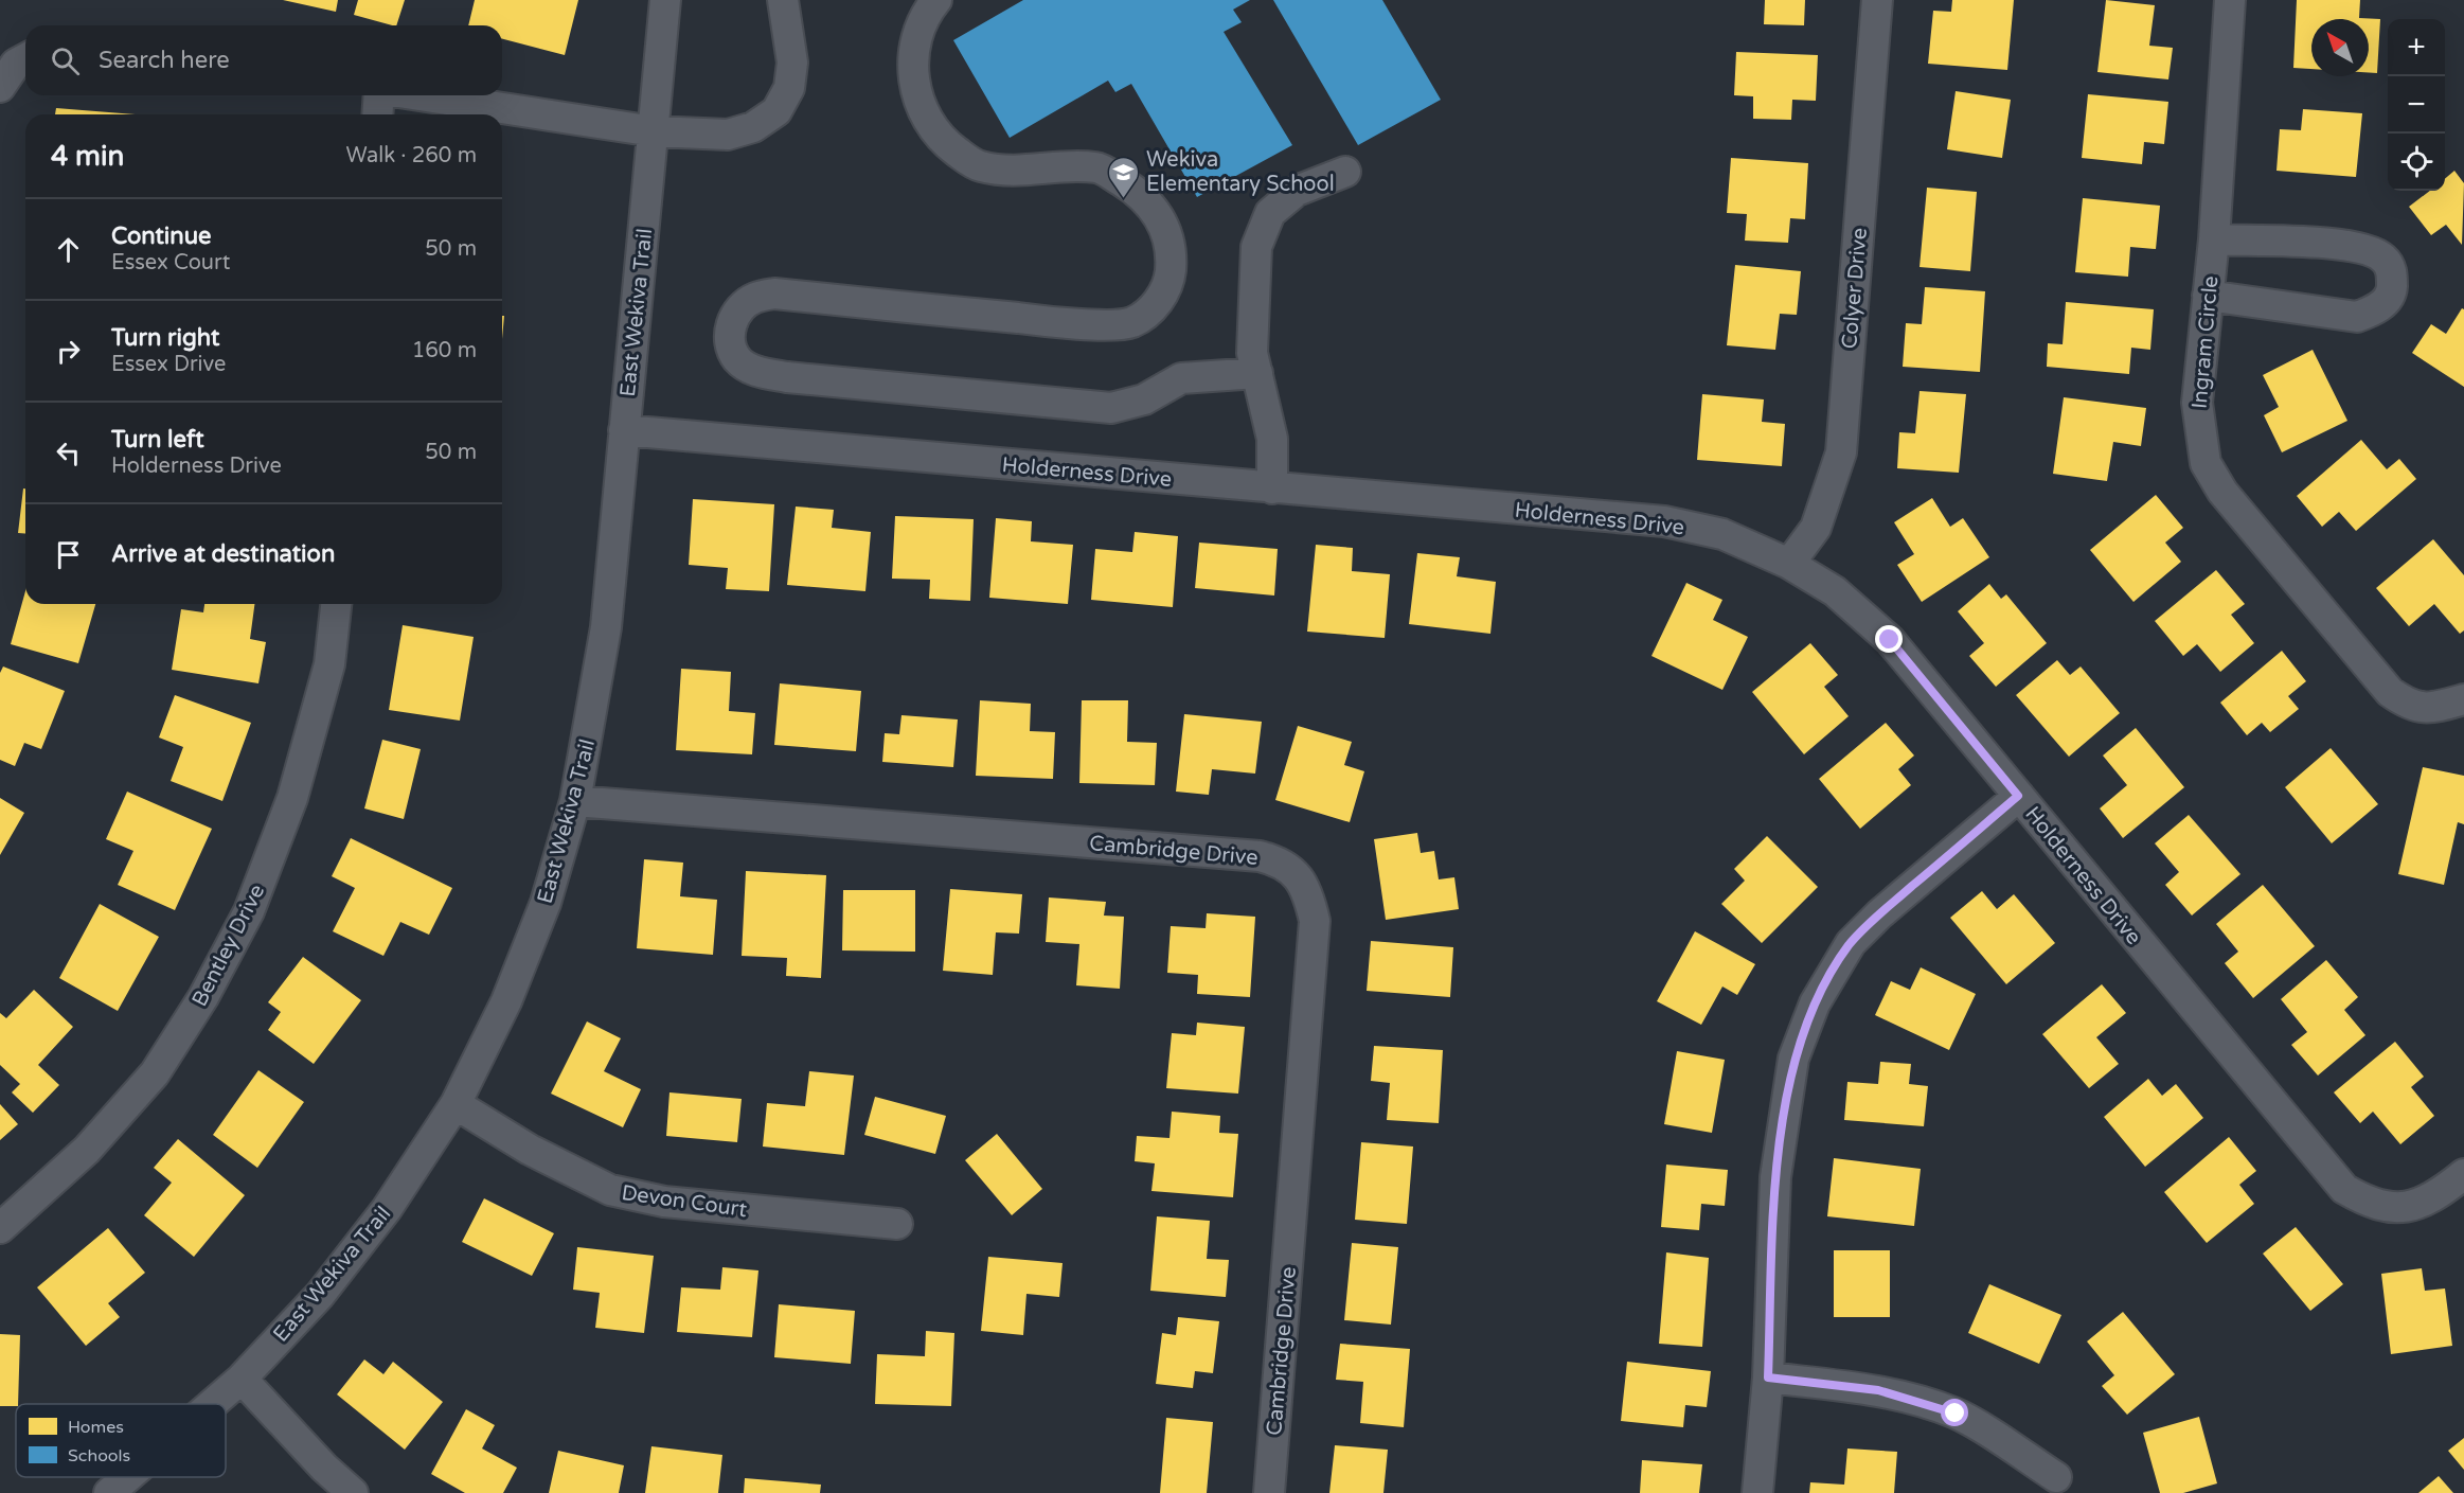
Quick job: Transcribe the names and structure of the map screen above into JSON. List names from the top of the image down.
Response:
{
  "streets": {
    "street": [
      "Colyer Drive",
      "East Wekiva Trail",
      "Ingram Circle",
      "Holderness Drive",
      "Cambridge Drive",
      "Bentley Drive",
      "Devon Court"
    ]
  },
  "crossings": [
    ["Colyer Drive", "Holderness Drive"],
    ["East Wekiva Trail", "Holderness Drive"],
    ["East Wekiva Trail", "Cambridge Drive"],
    ["East Wekiva Trail", "Devon Court"]
  ],
  "places": {
    "school or university": ["Wekiva Elementary School"]
  },
  "legend": ["Homes", "Schools"],
  "north": "top left",
  "page": {
    "map_buttons": ["+", "−"],
    "search": "Search here",
    "heading": ["4 min", "Walk · 260 m"],
    "list": [
      ["Continue", "Essex Court", "50 m"],
      ["Turn right", "Essex Drive", "160 m"],
      ["Turn left", "Holderness Drive", "50 m"],
      "Arrive at destination"
    ]
  }
}
